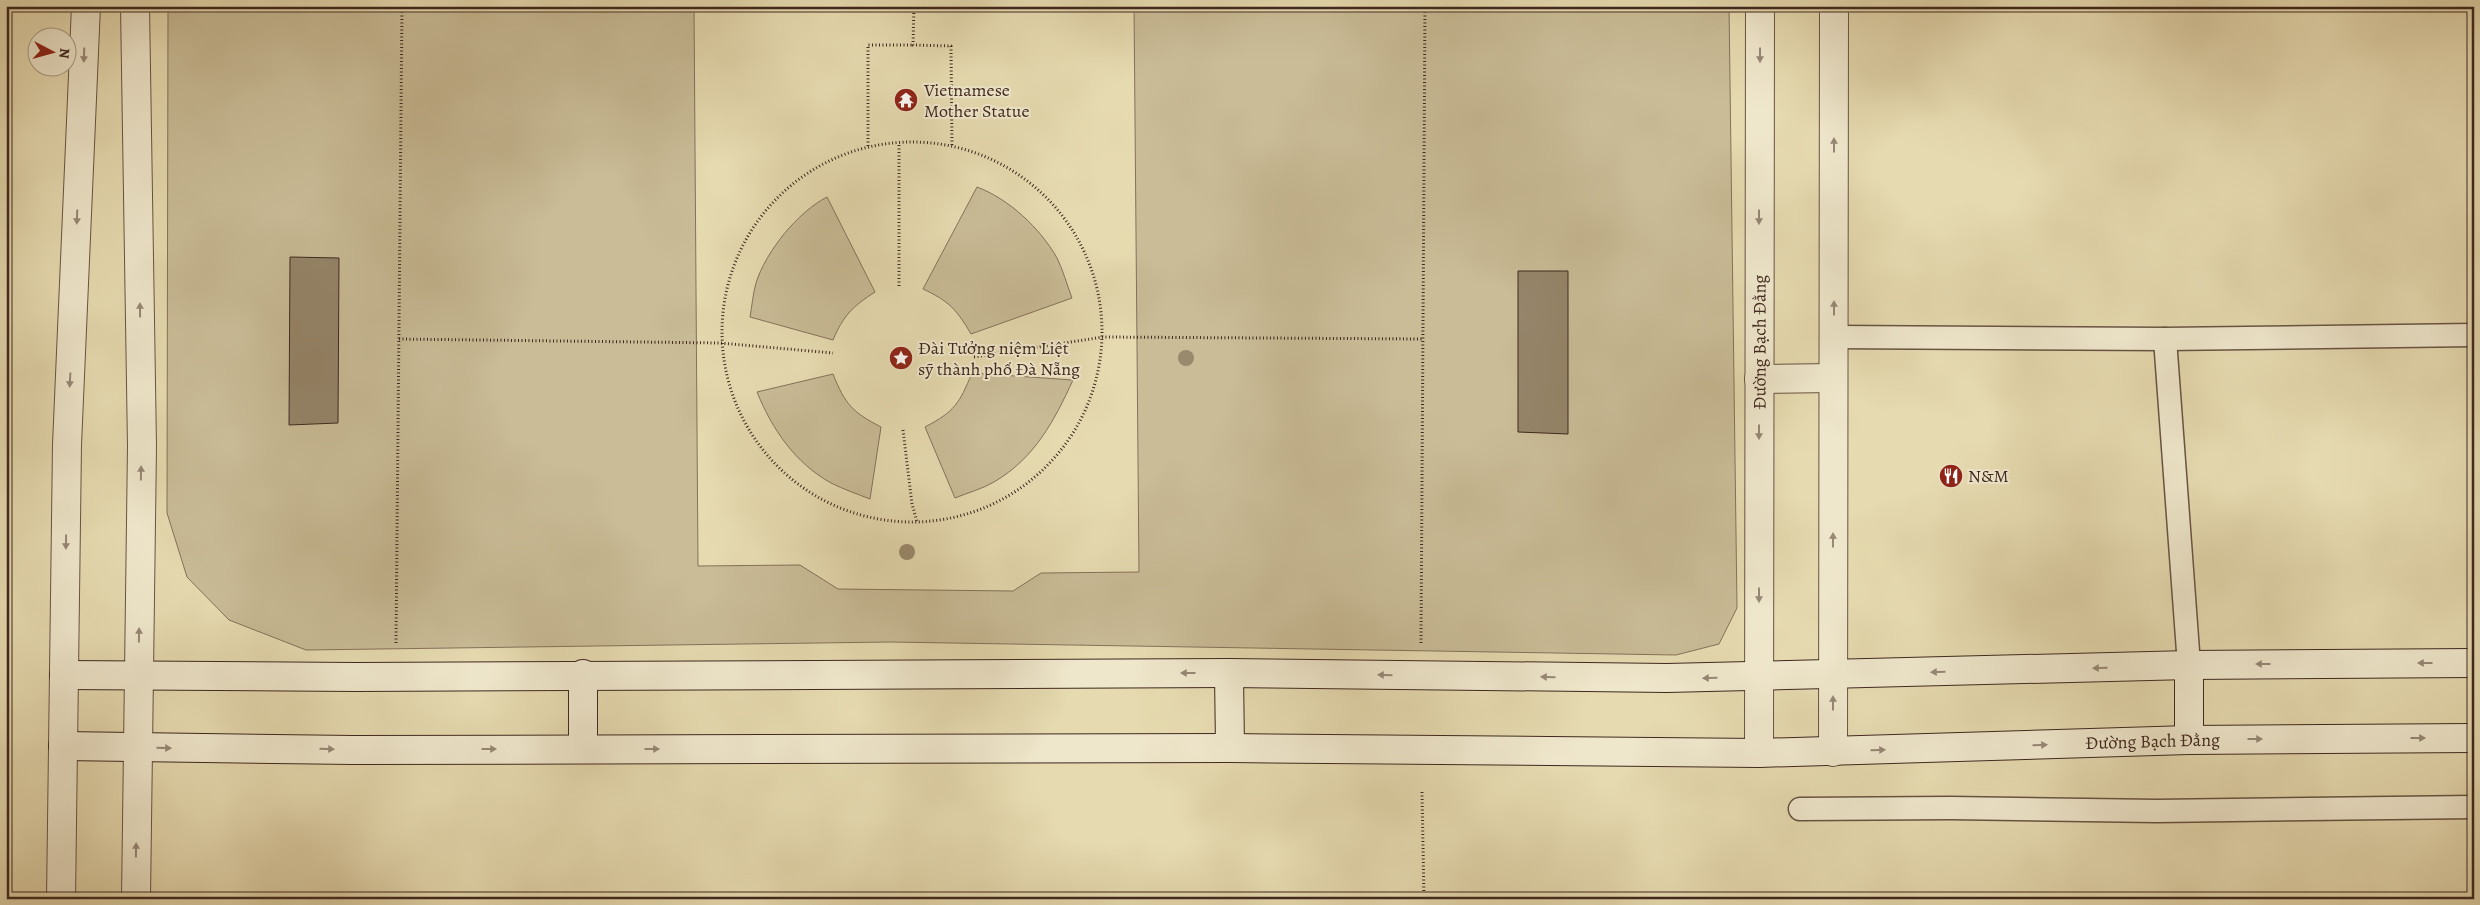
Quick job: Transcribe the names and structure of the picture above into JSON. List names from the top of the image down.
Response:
{
  "streets": {
    "main road": ["Đường Bạch Đằng"]
  },
  "places": {
    "temple": ["Vietnamese Mother Statue"],
    "place": ["Đài Tưởng niệm Liệt sỹ thành phố Đà Nẵng"],
    "restaurant": ["N&M"]
  },
  "north": "right"
}
